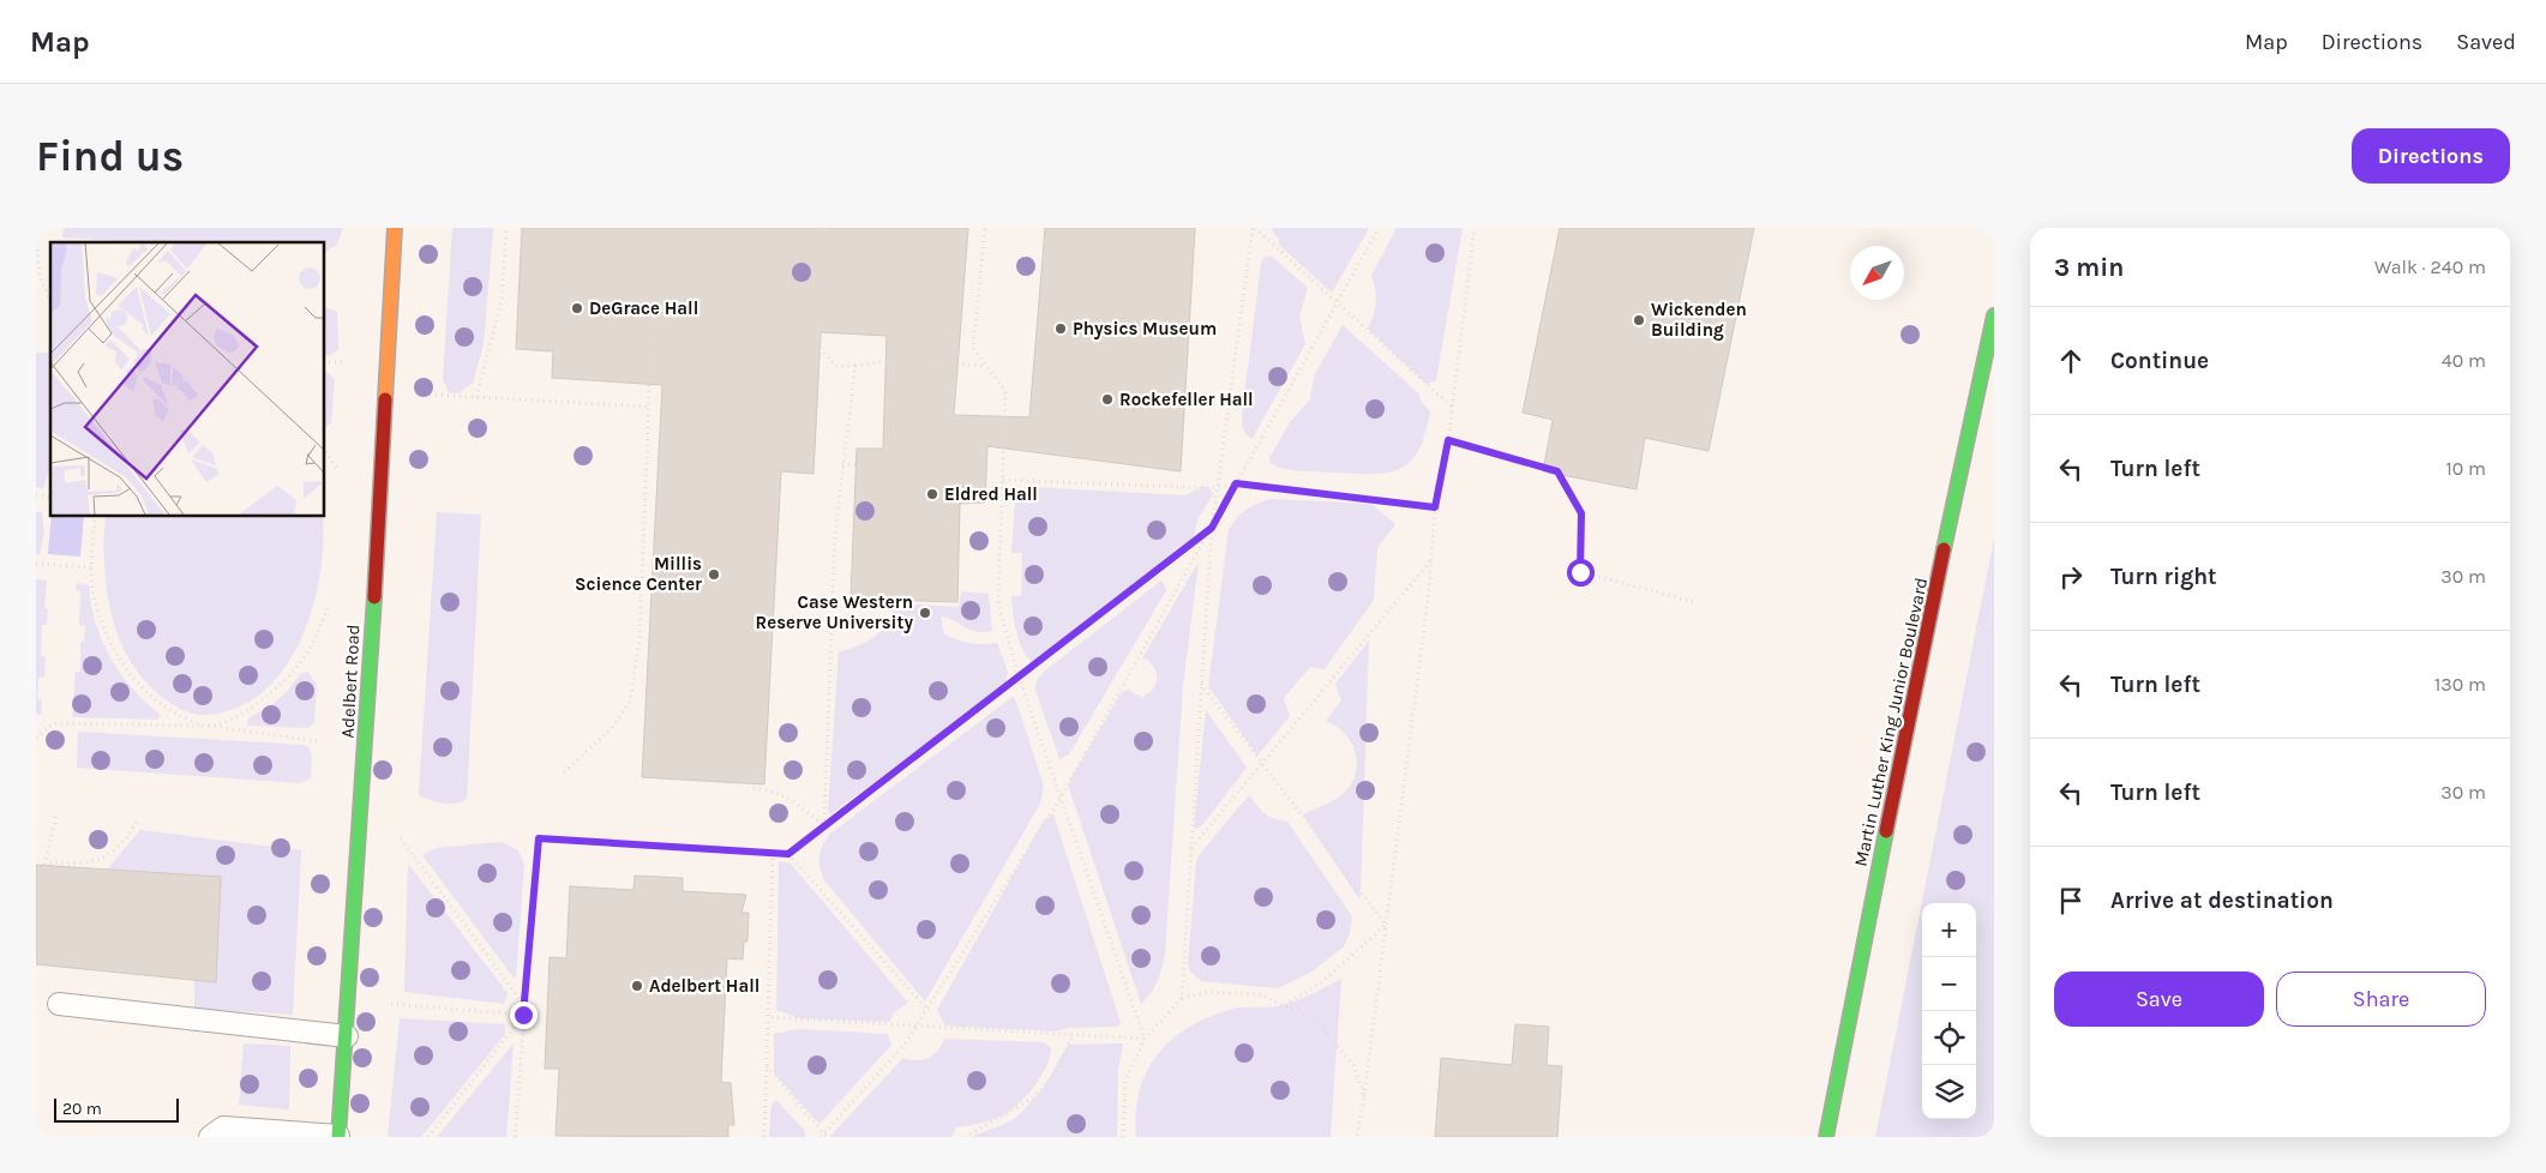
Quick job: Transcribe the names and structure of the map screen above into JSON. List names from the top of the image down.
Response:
{
  "streets": {
    "street": ["Adelbert Road", "Martin Luther King Junior Boulevard"]
  },
  "places": [
    "DeGrace Hall",
    "Wickenden Building",
    "Physics Museum",
    "Rockefeller Hall",
    "Eldred Hall",
    "Millis Science Center",
    "Case Western Reserve University",
    "Adelbert Hall"
  ],
  "scale_bar": "20 m",
  "north": "bottom left",
  "page": {
    "header": "Map",
    "nav": ["Map", "Directions", "Saved"],
    "buttons": [
      "Directions",
      ["Save", "Share"]
    ],
    "title": "Find us",
    "heading": ["3 min", "Walk · 240 m"],
    "list": [
      ["Continue", "40 m"],
      ["Turn left", "10 m"],
      ["Turn right", "30 m"],
      ["Turn left", "130 m"],
      ["Turn left", "30 m"],
      "Arrive at destination"
    ],
    "map_buttons": ["+", "−"],
    "scale": "20 m"
  }
}
